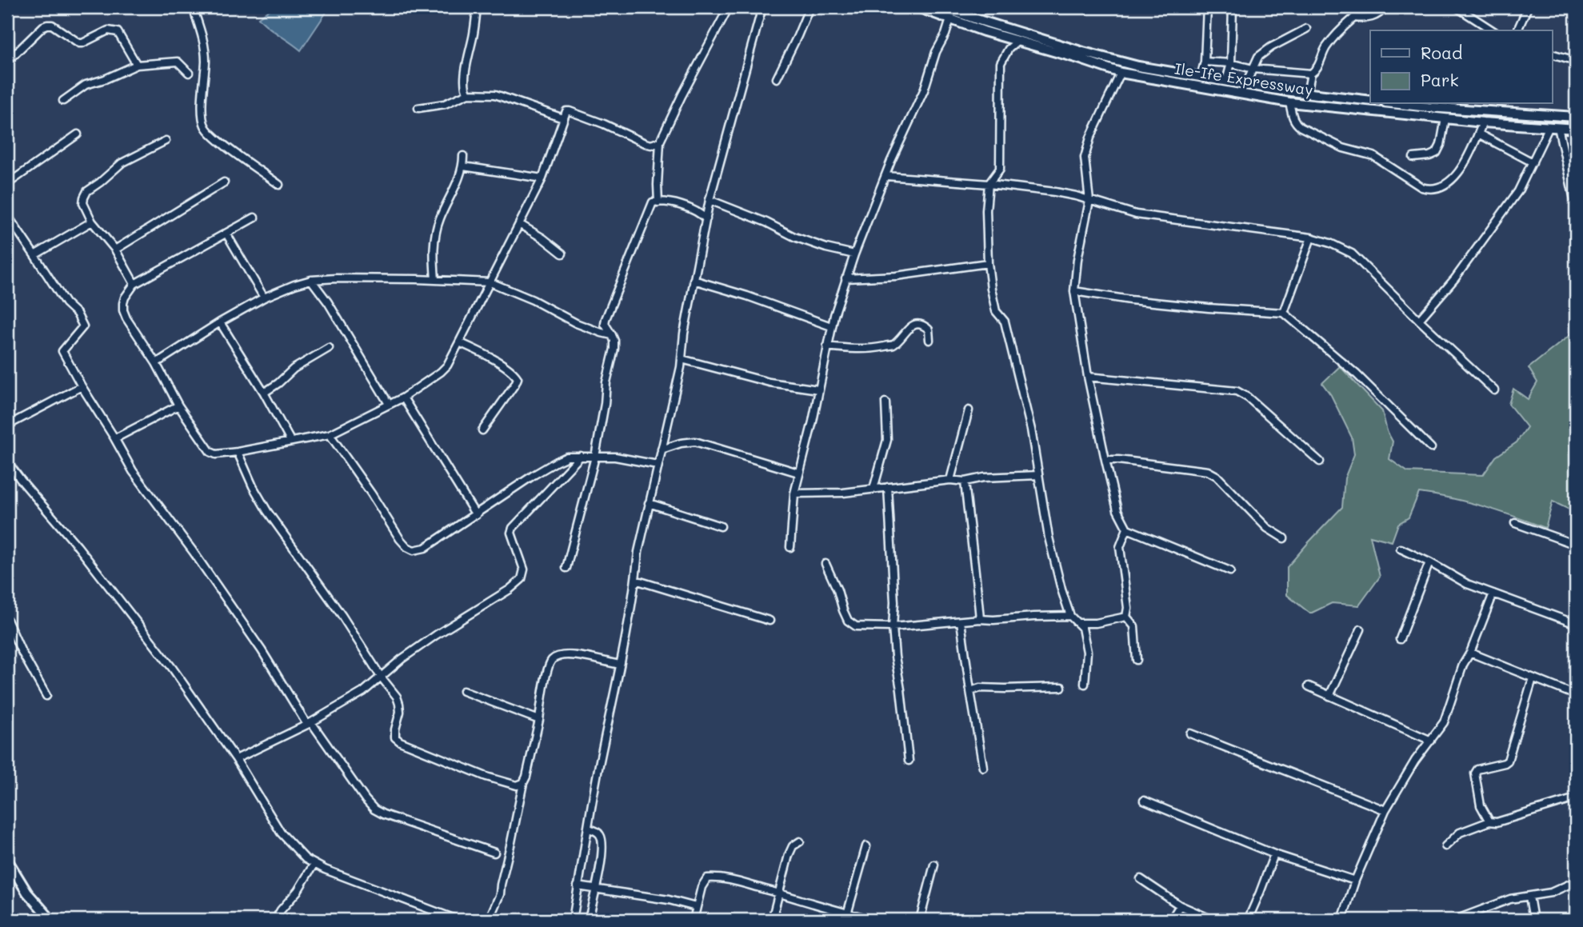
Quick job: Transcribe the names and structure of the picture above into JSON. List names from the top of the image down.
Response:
{
  "streets": {
    "main road": ["Ile-Ife Expressway"]
  },
  "legend": ["Road", "Park"]
}
